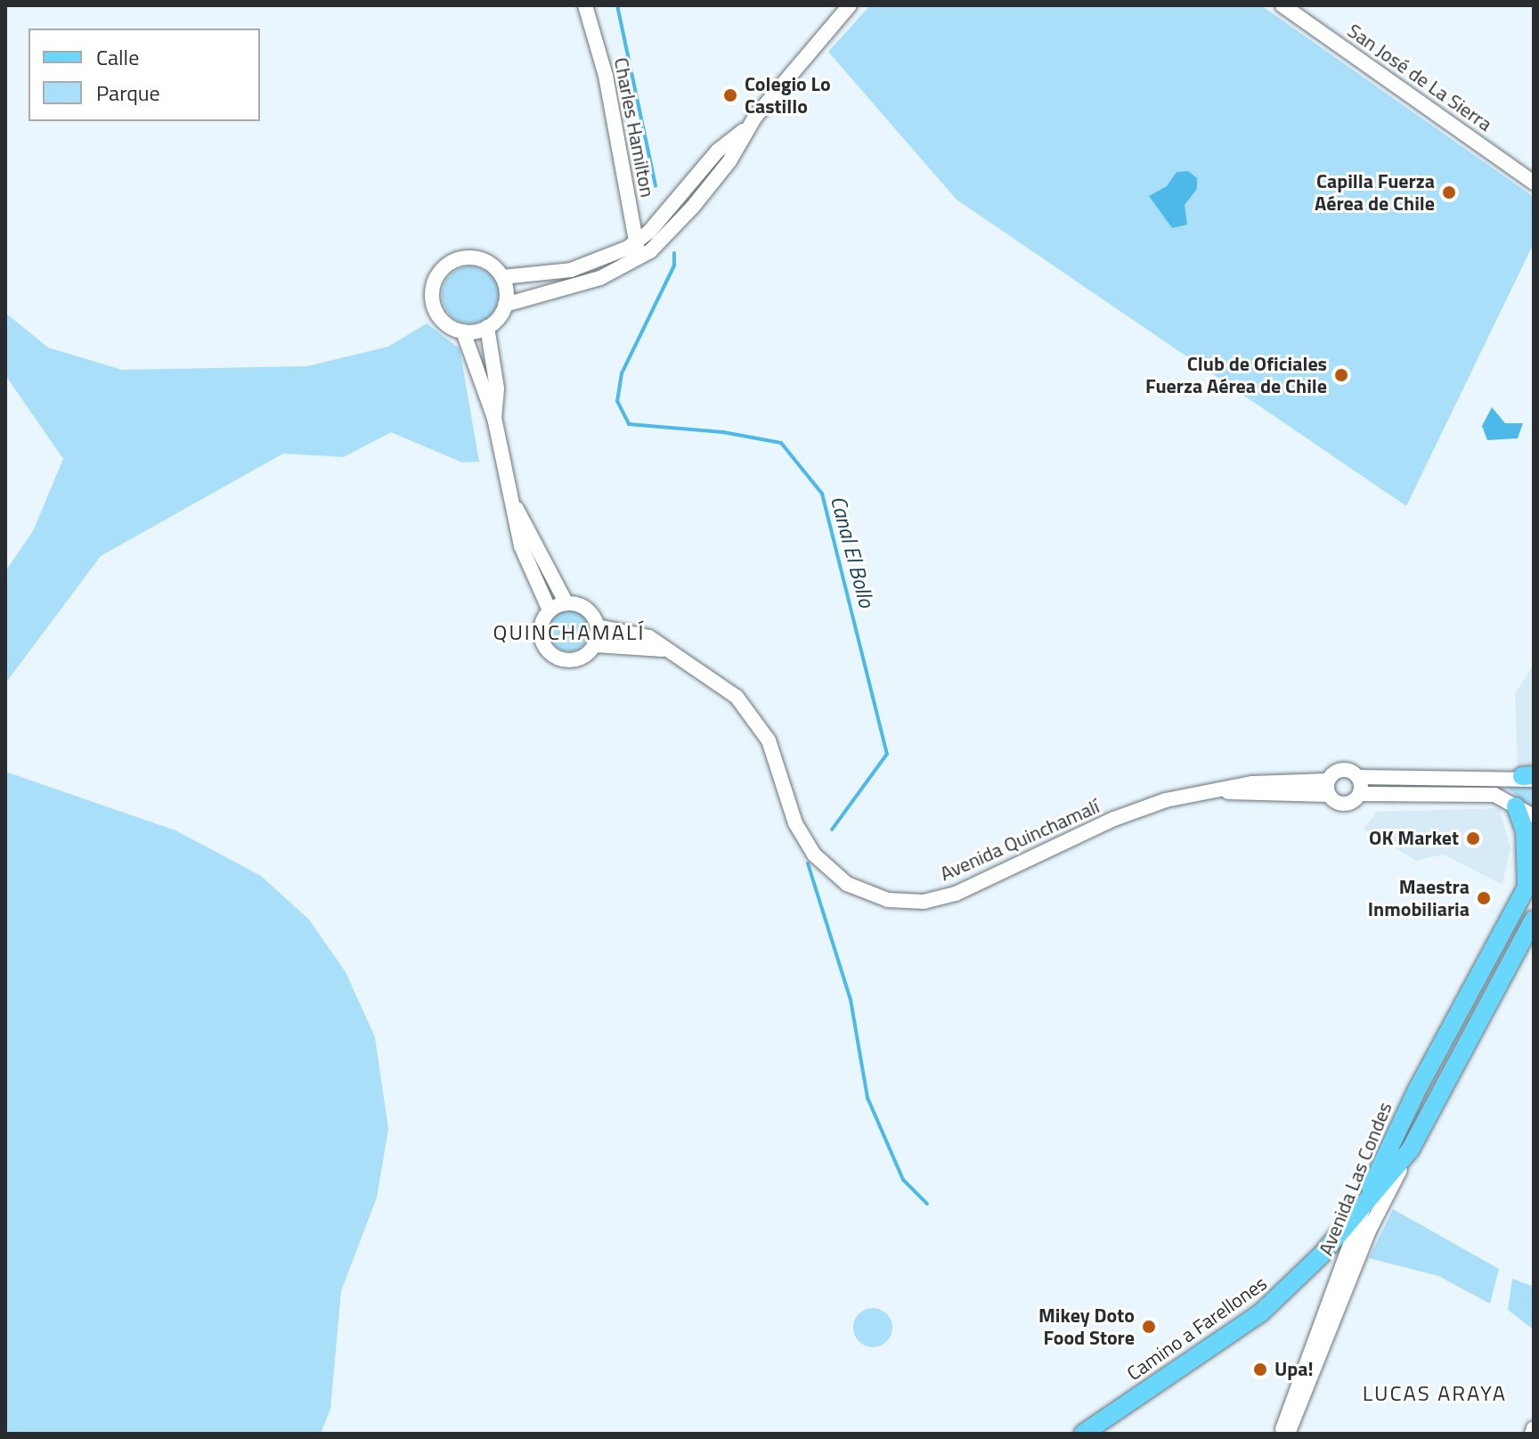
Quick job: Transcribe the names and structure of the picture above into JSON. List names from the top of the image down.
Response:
{
  "streets": {
    "main road": ["Avenida Las Condes", "Camino a Farellones"],
    "street": ["San José de La Sierra", "Charles Hamilton", "Avenida Quinchamalí"]
  },
  "crossings": [
    ["Avenida Las Condes", "Camino a Farellones"]
  ],
  "districts": ["QUINCHAMALÍ", "LUCAS ARAYA"],
  "water": ["Canal El Bollo"],
  "places": [
    "Colegio Lo Castillo",
    "Capilla Fuerza Aérea de Chile",
    "Club de Oficiales Fuerza Aérea de Chile",
    "OK Market",
    "Maestra Inmobiliaria",
    "Mikey Doto Food Store",
    "Upa!"
  ],
  "legend": ["Calle", "Parque"]
}
